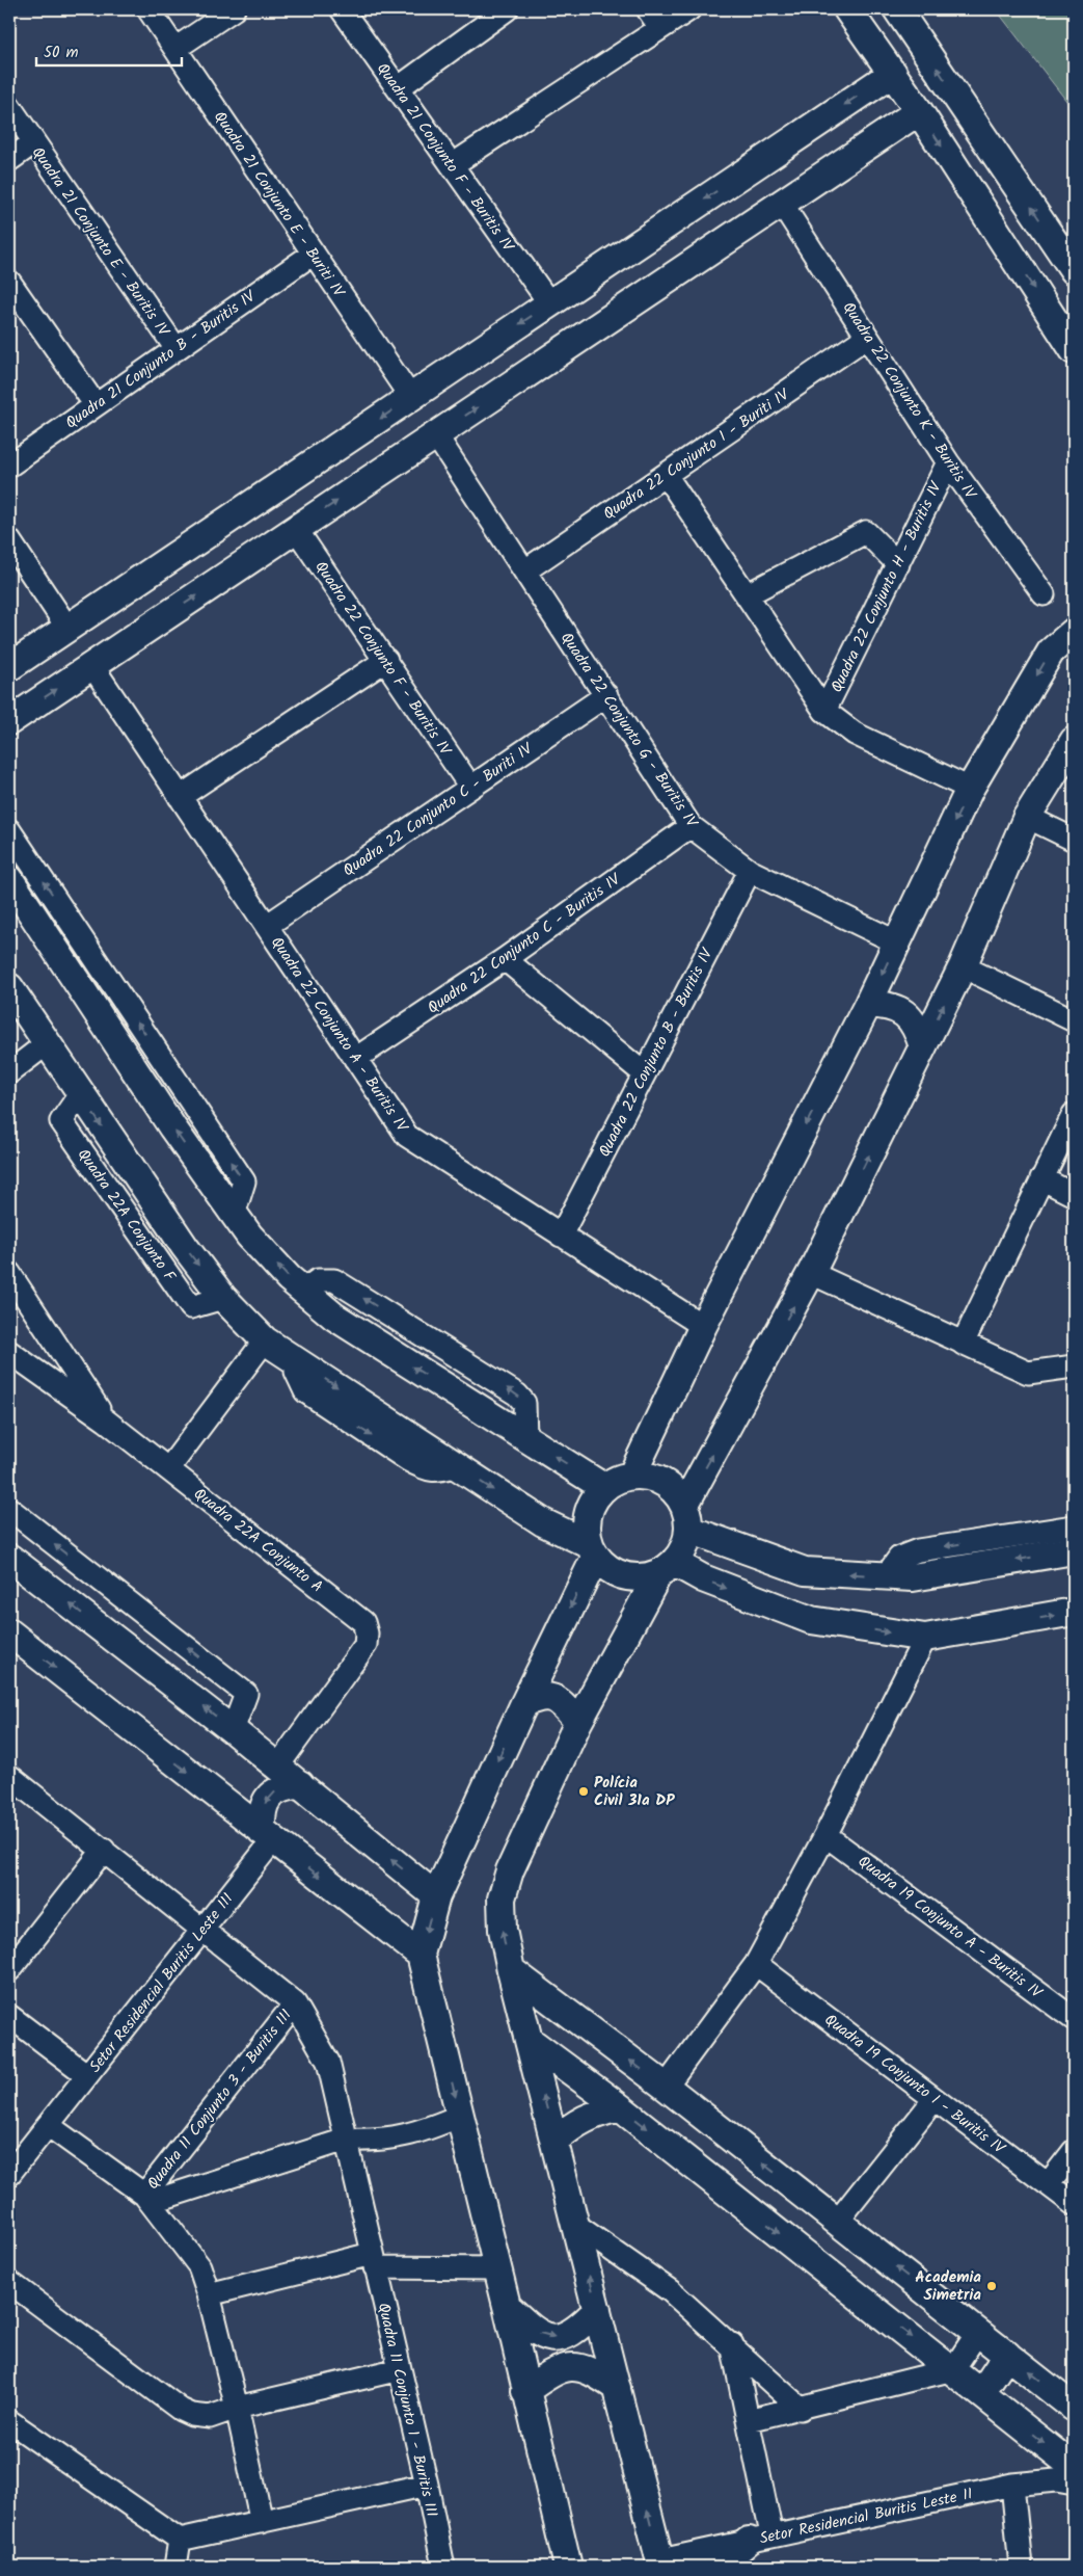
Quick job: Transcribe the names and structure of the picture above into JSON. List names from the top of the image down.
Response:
{
  "streets": {
    "street": [
      "Quadra 21 Conjunto F - Buritis IV",
      "Quadra 21 Conjunto E - Buriti IV",
      "Quadra 21 Conjunto E - Buritis IV",
      "Quadra 21 Conjunto B - Buritis IV",
      "Quadra 22 Conjunto K - Buritis IV",
      "Quadra 22 Conjunto I - Buriti IV",
      "Quadra 22 Conjunto H - Buritis IV",
      "Quadra 22 Conjunto F - Buritis IV",
      "Quadra 22 Conjunto G - Buritis IV",
      "Quadra 22 Conjunto C - Buriti IV",
      "Quadra 22 Conjunto C - Buritis IV",
      "Quadra 22 Conjunto A - Buritis IV",
      "Quadra 22 Conjunto B - Buritis IV",
      "Quadra 22A Conjunto A",
      "Quadra 19 Conjunto A - Buritis IV",
      "Setor Residencial Buritis Leste III",
      "Quadra 19 Conjunto I - Buritis IV",
      "Quadra 11 Conjunto 3 - Buritis III",
      "Quadra 11 Conjunto 1 - Buritis III",
      "Setor Residencial Buritis Leste II"
    ]
  },
  "crossings": [
    ["Quadra 21 Conjunto E - Buriti IV", "Quadra 21 Conjunto B - Buritis IV"],
    ["Quadra 21 Conjunto E - Buritis IV", "Quadra 21 Conjunto B - Buritis IV"],
    ["Quadra 22 Conjunto K - Buritis IV", "Quadra 22 Conjunto I - Buriti IV"],
    ["Quadra 22 Conjunto K - Buritis IV", "Quadra 22 Conjunto H - Buritis IV"],
    ["Quadra 22 Conjunto I - Buriti IV", "Quadra 22 Conjunto G - Buritis IV"],
    ["Quadra 22 Conjunto F - Buritis IV", "Quadra 22 Conjunto C - Buriti IV"],
    ["Quadra 22 Conjunto G - Buritis IV", "Quadra 22 Conjunto C - Buriti IV"],
    ["Quadra 22 Conjunto G - Buritis IV", "Quadra 22 Conjunto C - Buritis IV"],
    ["Quadra 22 Conjunto G - Buritis IV", "Quadra 22 Conjunto B - Buritis IV"],
    ["Quadra 22 Conjunto C - Buriti IV", "Quadra 22 Conjunto A - Buritis IV"],
    ["Quadra 22 Conjunto C - Buritis IV", "Quadra 22 Conjunto A - Buritis IV"],
    ["Quadra 22 Conjunto A - Buritis IV", "Quadra 22 Conjunto B - Buritis IV"]
  ],
  "places": ["Polícia Civil 31a DP", "Academia Simetria"],
  "scale_bar": "50 m"
}
